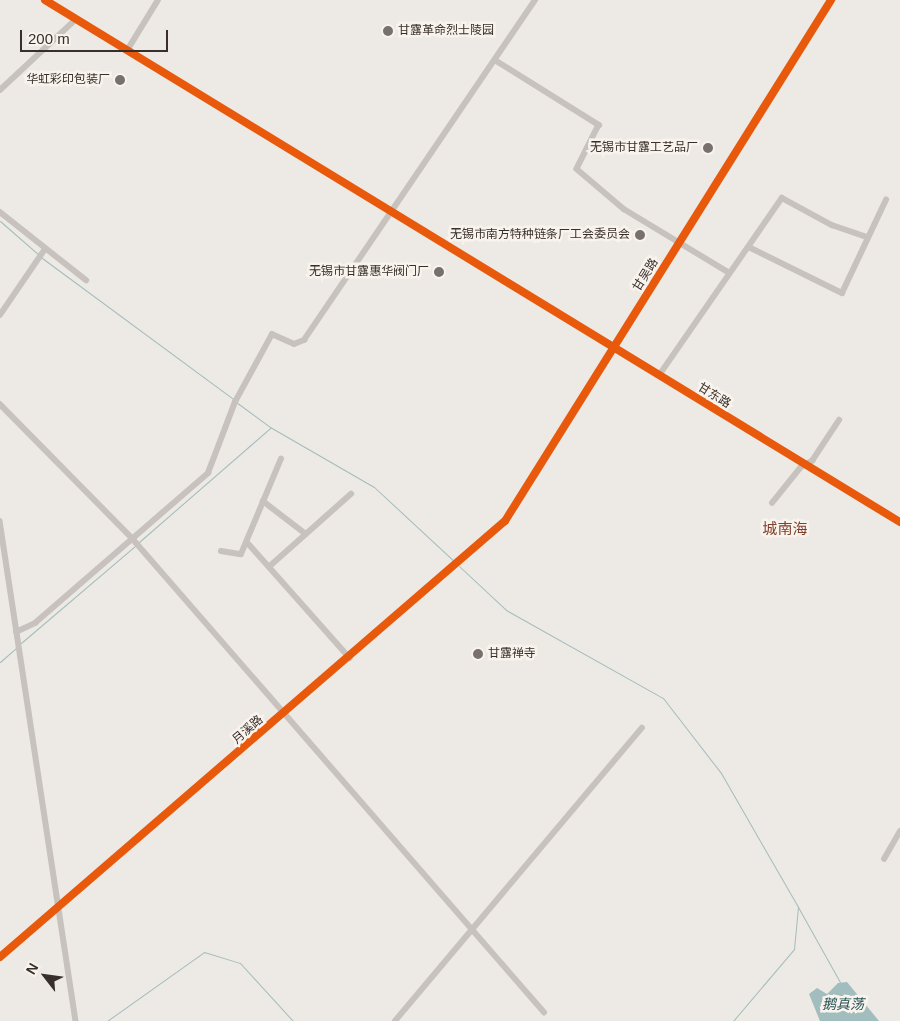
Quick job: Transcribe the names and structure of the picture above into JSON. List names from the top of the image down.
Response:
{
  "streets": {
    "street": ["甘吴路", "甘东路", "月溪路"]
  },
  "crossings": [
    ["甘吴路", "甘东路"],
    ["甘吴路", "月溪路"]
  ],
  "districts": ["城南海"],
  "water": ["鹅真荡"],
  "places": [
    "甘露革命烈士陵园",
    "华虹彩印包装厂",
    "无锡市甘露工艺品厂",
    "无锡市南方特种链条厂工会委员会",
    "无锡市甘露惠华阀门厂",
    "甘露禅寺"
  ],
  "scale_bar": "200 m",
  "north": "top left"
}
